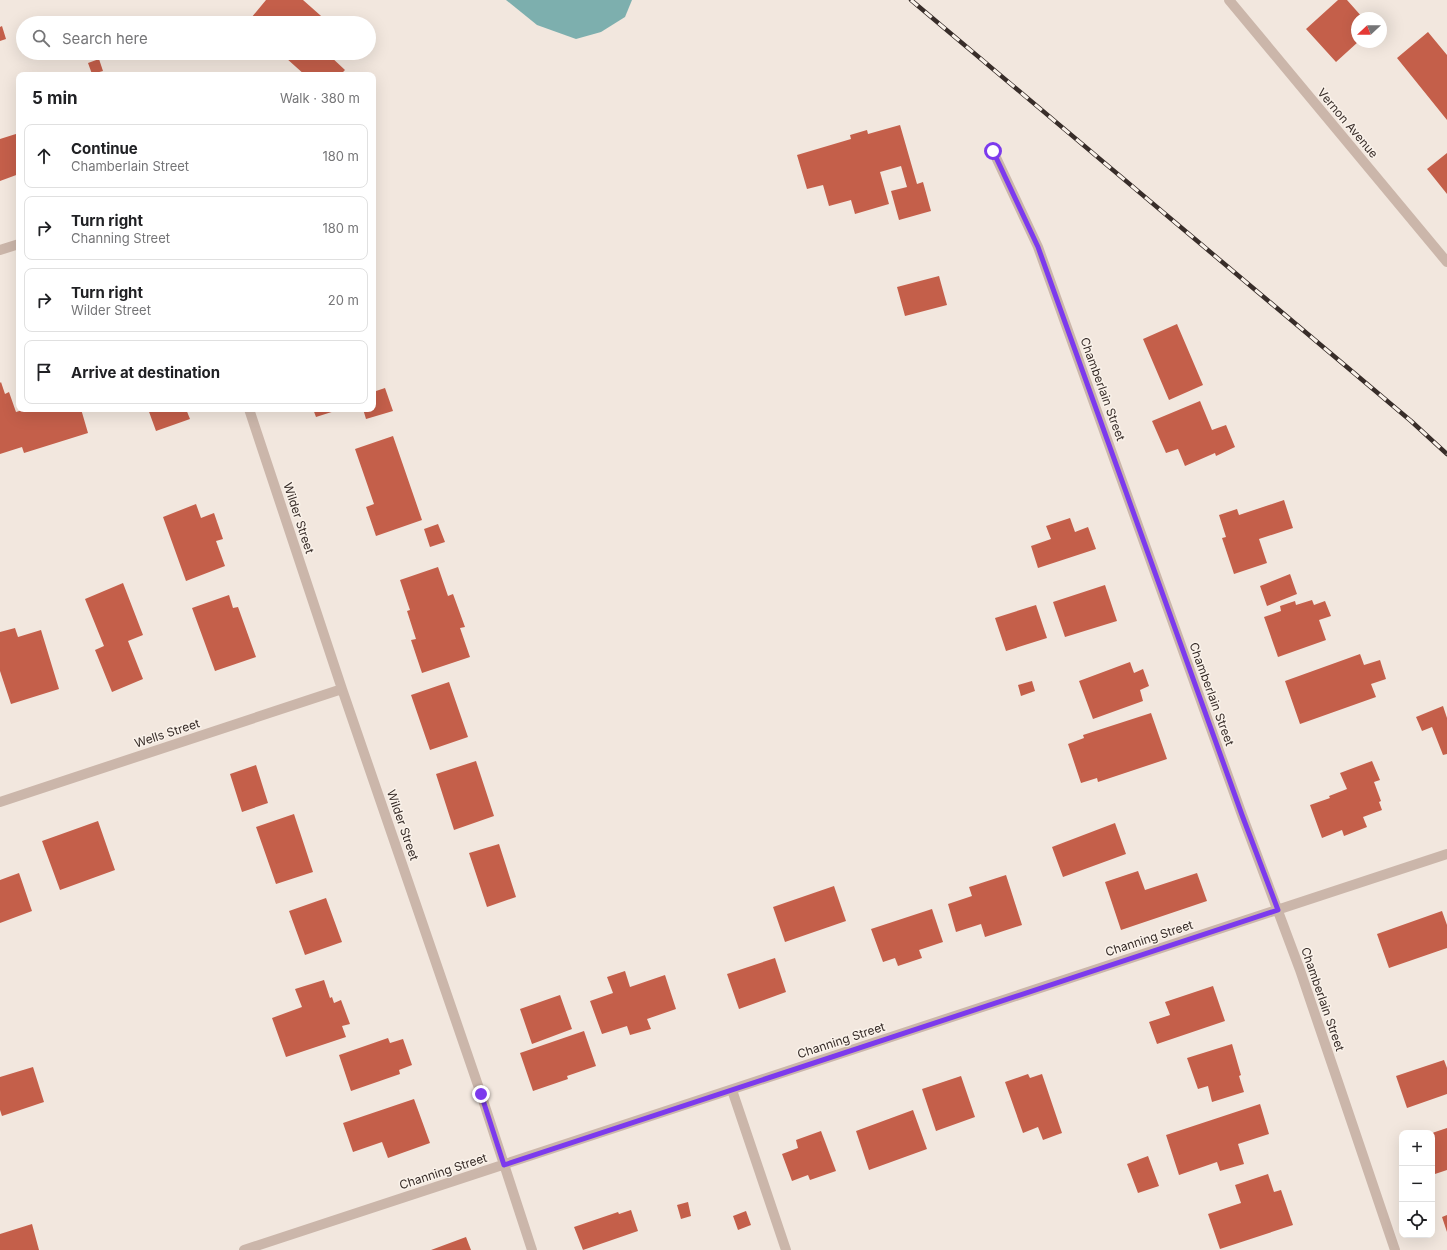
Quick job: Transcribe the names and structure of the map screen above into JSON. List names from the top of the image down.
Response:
{
  "streets": {
    "street": [
      "Vernon Avenue",
      "Chamberlain Street",
      "Wilder Street",
      "Wells Street",
      "Channing Street"
    ]
  },
  "crossings": [
    ["Chamberlain Street", "Channing Street"],
    ["Wilder Street", "Wells Street"],
    ["Wilder Street", "Channing Street"]
  ],
  "north": "left",
  "page": {
    "search": "Search here",
    "heading": ["5 min", "Walk · 380 m"],
    "list": [
      ["Continue", "Chamberlain Street", "180 m"],
      ["Turn right", "Channing Street", "180 m"],
      ["Turn right", "Wilder Street", "20 m"],
      "Arrive at destination"
    ],
    "map_buttons": ["+", "−"]
  }
}
